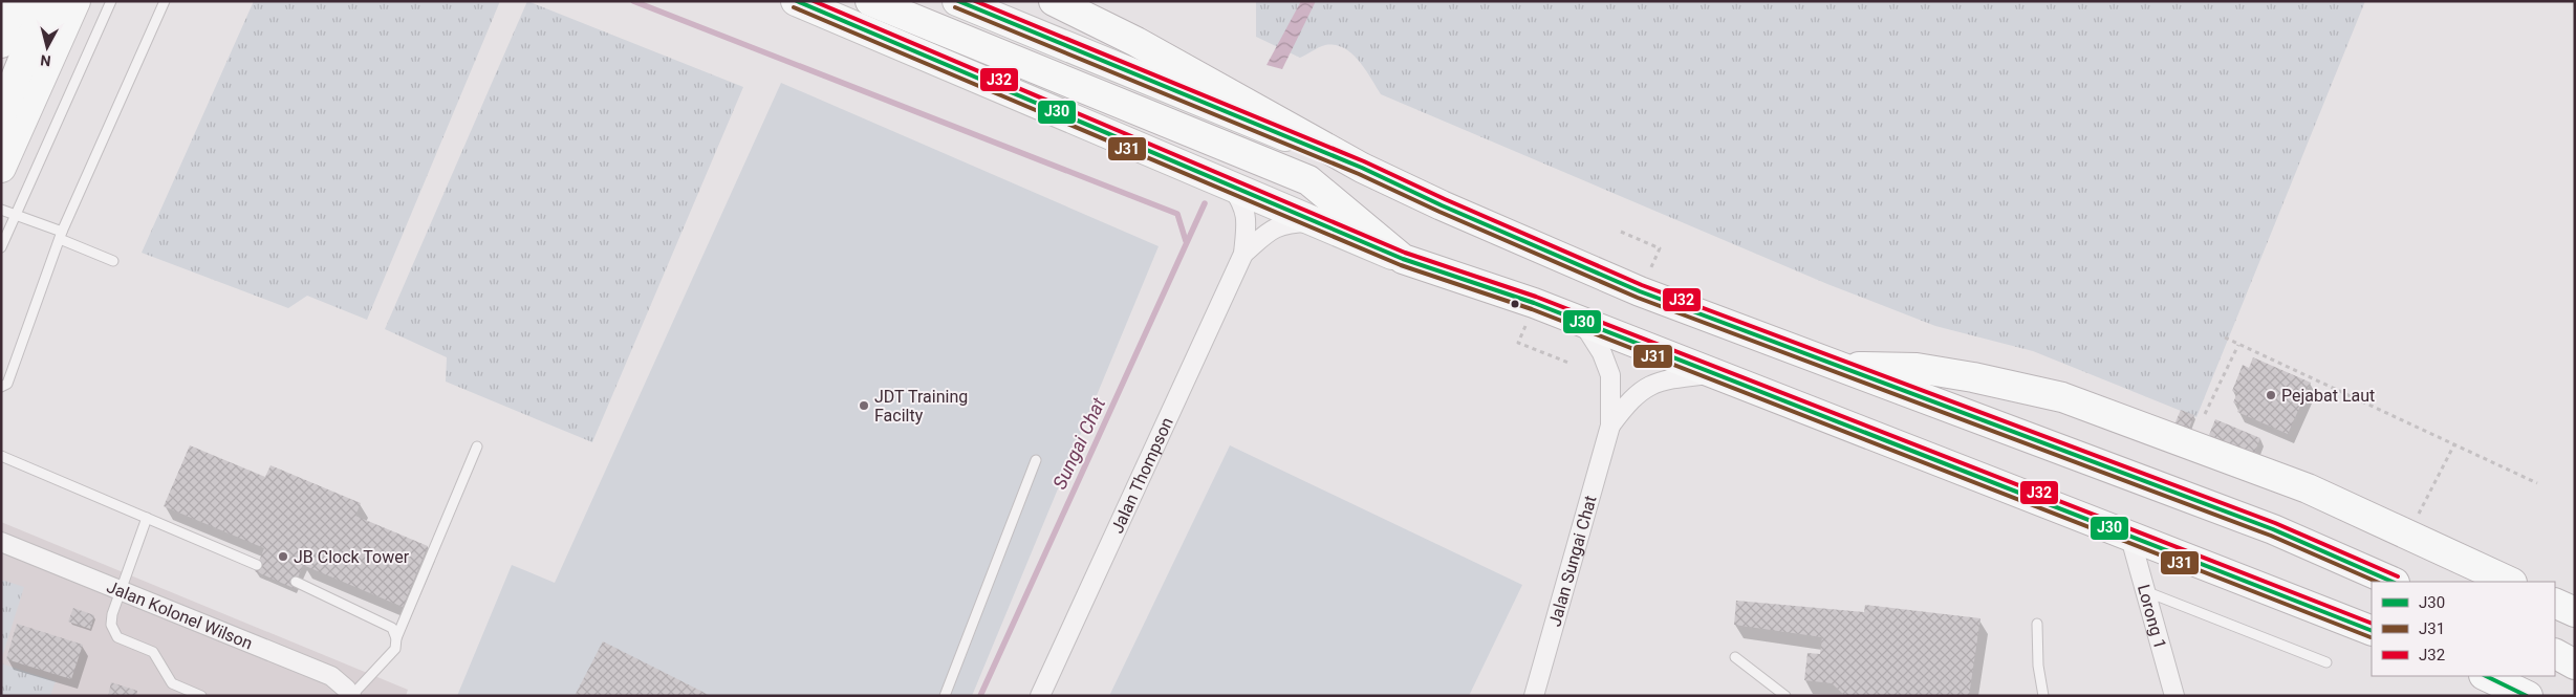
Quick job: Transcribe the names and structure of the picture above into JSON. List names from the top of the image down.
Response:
{
  "streets": {
    "street": [
      "Jalan Thompson",
      "Jalan Sungai Chat",
      "Jalan Kolonel Wilson",
      "Lorong 1"
    ]
  },
  "water": ["Sungai Chat"],
  "places": ["Pejabat Laut", "JDT Training Facilty", "JB Clock Tower"],
  "lines": ["transit line J30", "transit line J32", "transit line J31"],
  "legend": ["J30", "J31", "J32"],
  "north": "bottom"
}
